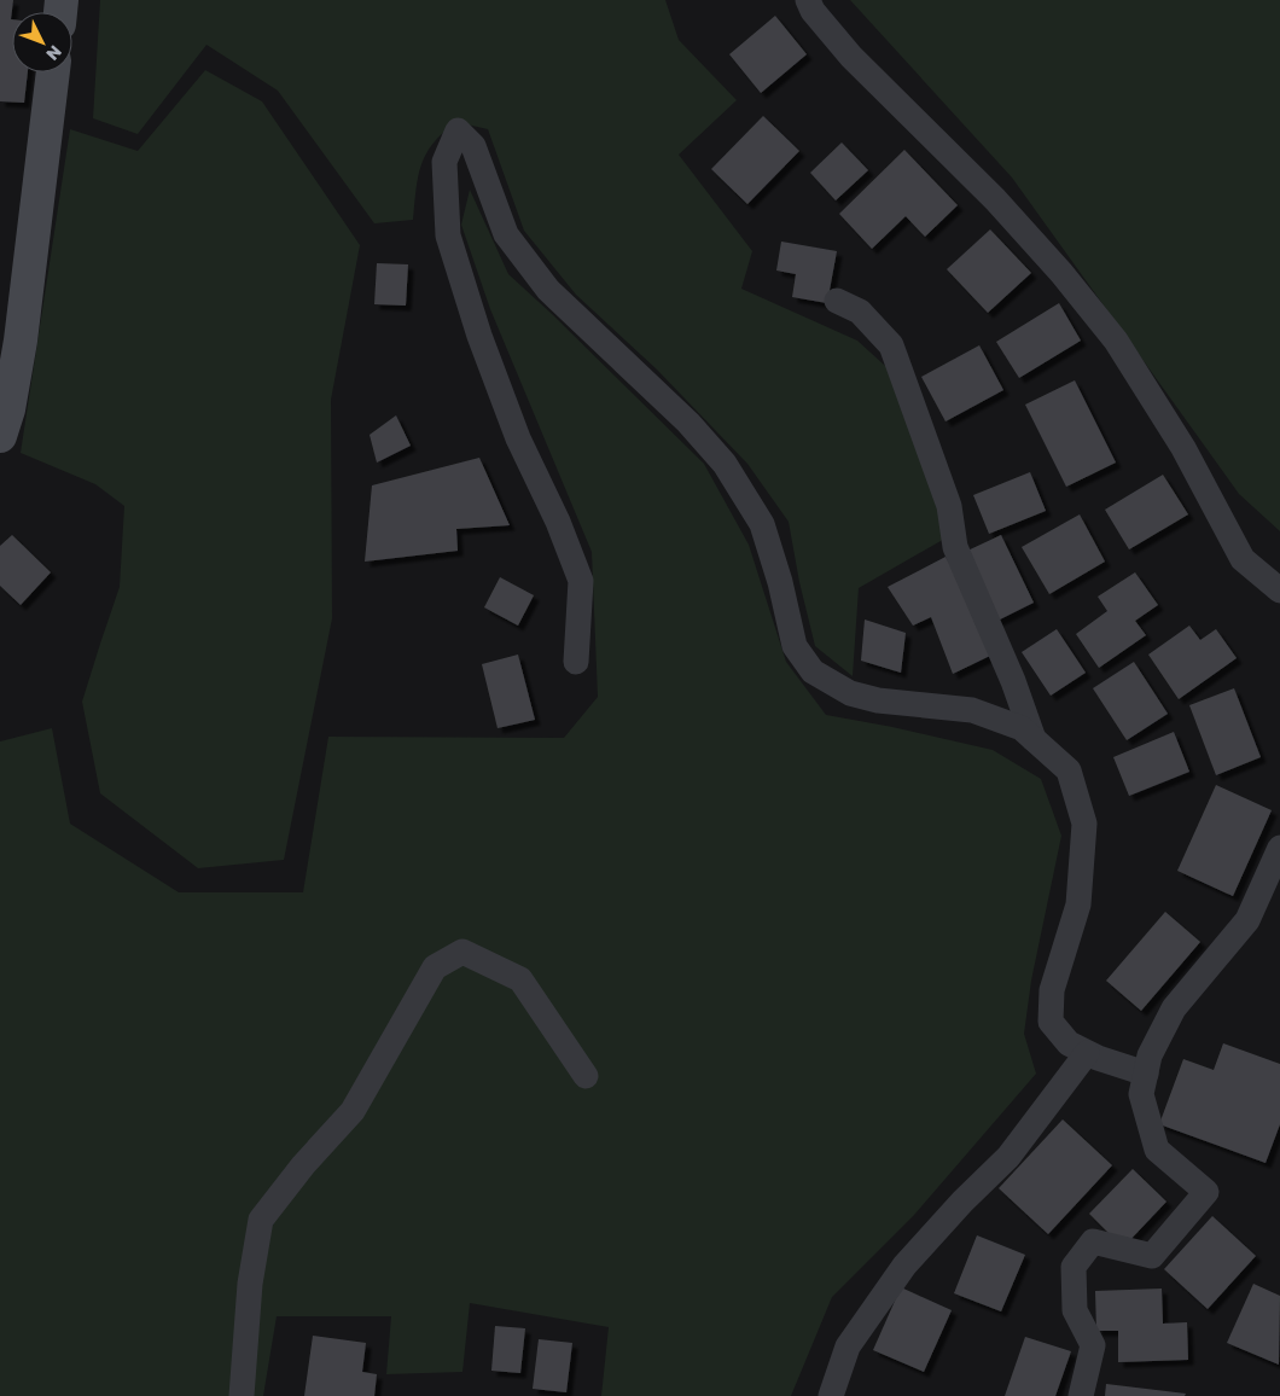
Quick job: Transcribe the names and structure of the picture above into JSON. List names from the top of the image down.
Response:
{
  "north": "bottom right"
}
